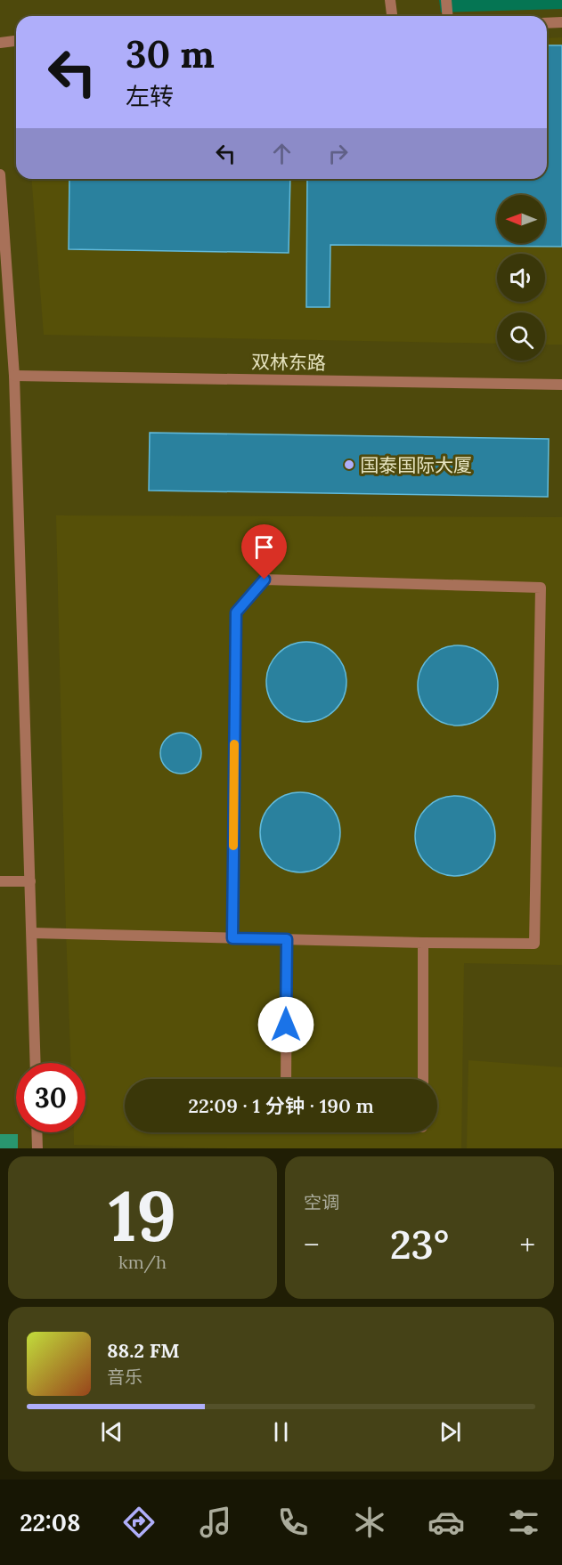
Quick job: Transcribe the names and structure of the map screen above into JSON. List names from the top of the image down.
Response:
{
  "streets": {
    "street": ["双林东路"]
  },
  "places": ["国泰国际大厦"],
  "north": "left",
  "page": {
    "turn": ["30 m", "左转"],
    "limit": "30",
    "trip": "22:09 · 1 分钟 · 190 m",
    "tile": [
      ["19", "km/h"],
      "空调"
    ],
    "heat": ["−", "23°", "+"],
    "song": ["88.2 FM", "音乐"],
    "tabs": "22:08"
  }
}
